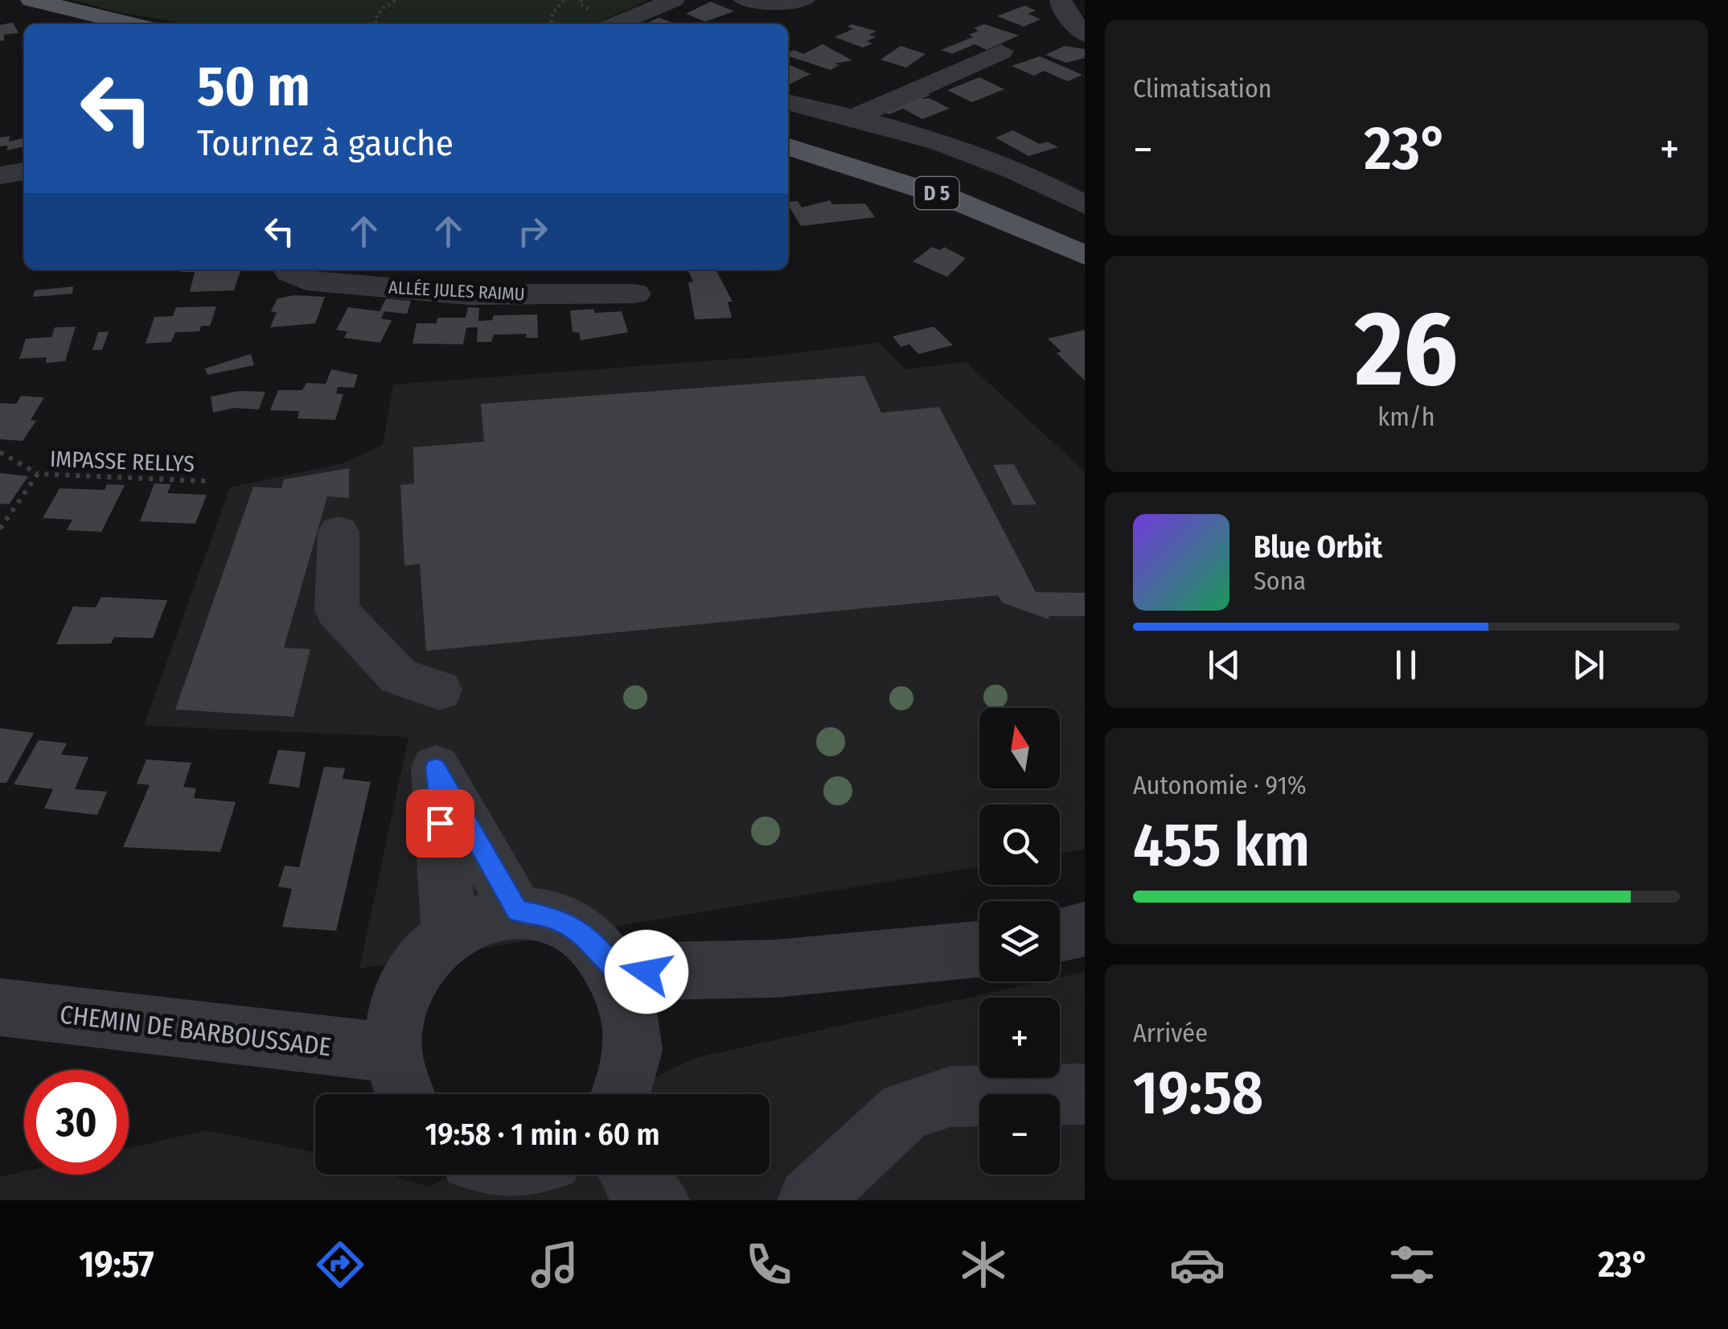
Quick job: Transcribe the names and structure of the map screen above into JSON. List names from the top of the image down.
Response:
{
  "streets": {
    "main road": ["D 5"],
    "street": ["ALLÉE JULES RAIMU", "CHEMIN DE BARBOUSSADE"],
    "path": ["IMPASSE RELLYS"]
  },
  "north": "top",
  "page": {
    "tile": [
      "Climatisation",
      ["26", "km/h"],
      ["Autonomie · 91%", "455 km"],
      ["Arrivée", "19:58"]
    ],
    "turn": ["50 m", "Tournez à gauche"],
    "heat": ["−", "23°", "+"],
    "song": ["Blue Orbit", "Sona"],
    "map_buttons": ["+", "−"],
    "limit": "30",
    "trip": "19:58 · 1 min · 60 m",
    "tabs": ["19:57", "23°"]
  }
}
